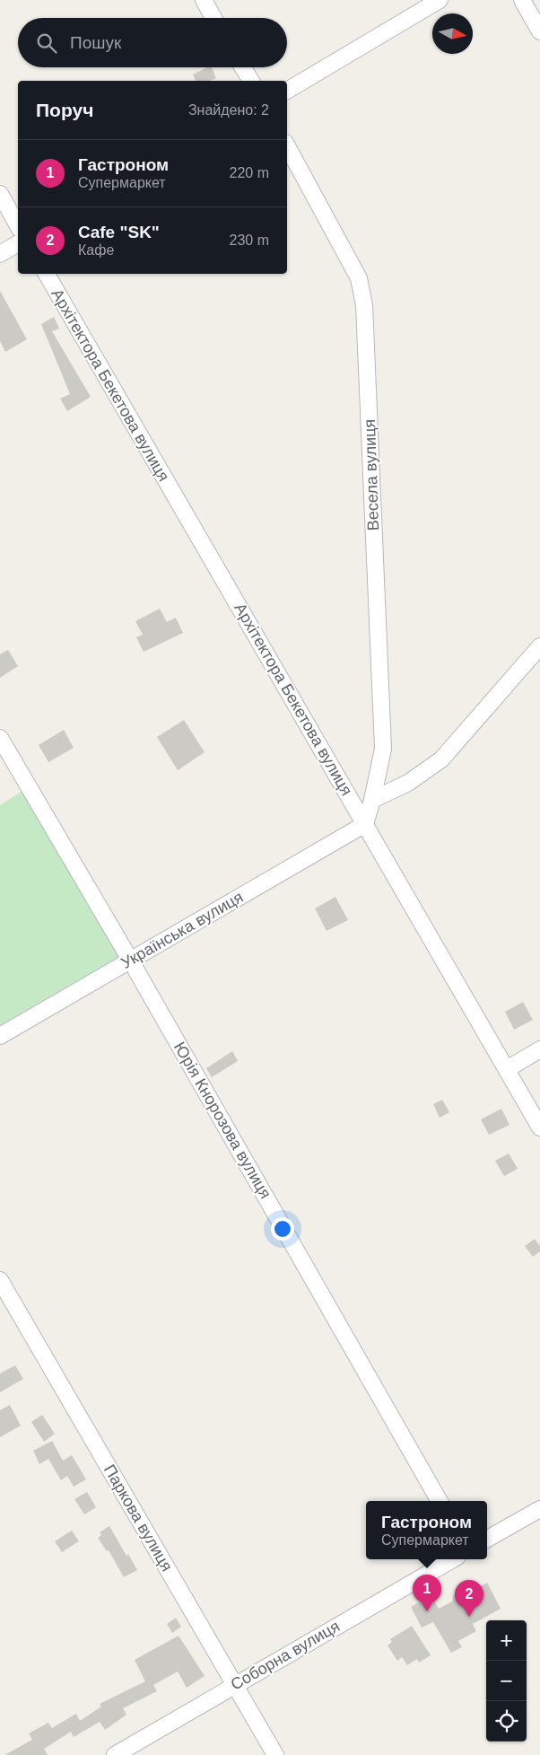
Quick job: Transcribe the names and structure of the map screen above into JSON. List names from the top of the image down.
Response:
{
  "streets": {
    "street": [
      "Архітектора Бекетова вулиця",
      "Весела вулиця",
      "Українська вулиця",
      "Юрія Кнорозова вулиця",
      "Паркова вулиця",
      "Соборна вулиця"
    ]
  },
  "crossings": [
    ["Архітектора Бекетова вулиця", "Весела вулиця"],
    ["Архітектора Бекетова вулиця", "Українська вулиця"],
    ["Весела вулиця", "Українська вулиця"],
    ["Українська вулиця", "Юрія Кнорозова вулиця"],
    ["Паркова вулиця", "Соборна вулиця"]
  ],
  "north": "right",
  "page": {
    "search": "Пошук",
    "heading": ["Поруч", "Знайдено: 2"],
    "list": [
      {
        "mark": "1",
        "name": "Гастроном",
        "note": "Супермаркет",
        "value": "220 m"
      },
      {
        "mark": "2",
        "name": "Cafe \"SK\"",
        "note": "Кафе",
        "value": "230 m"
      }
    ],
    "popup": ["Гастроном", "Супермаркет"],
    "pins": ["1", "2"],
    "map_buttons": ["+", "−"]
  }
}
